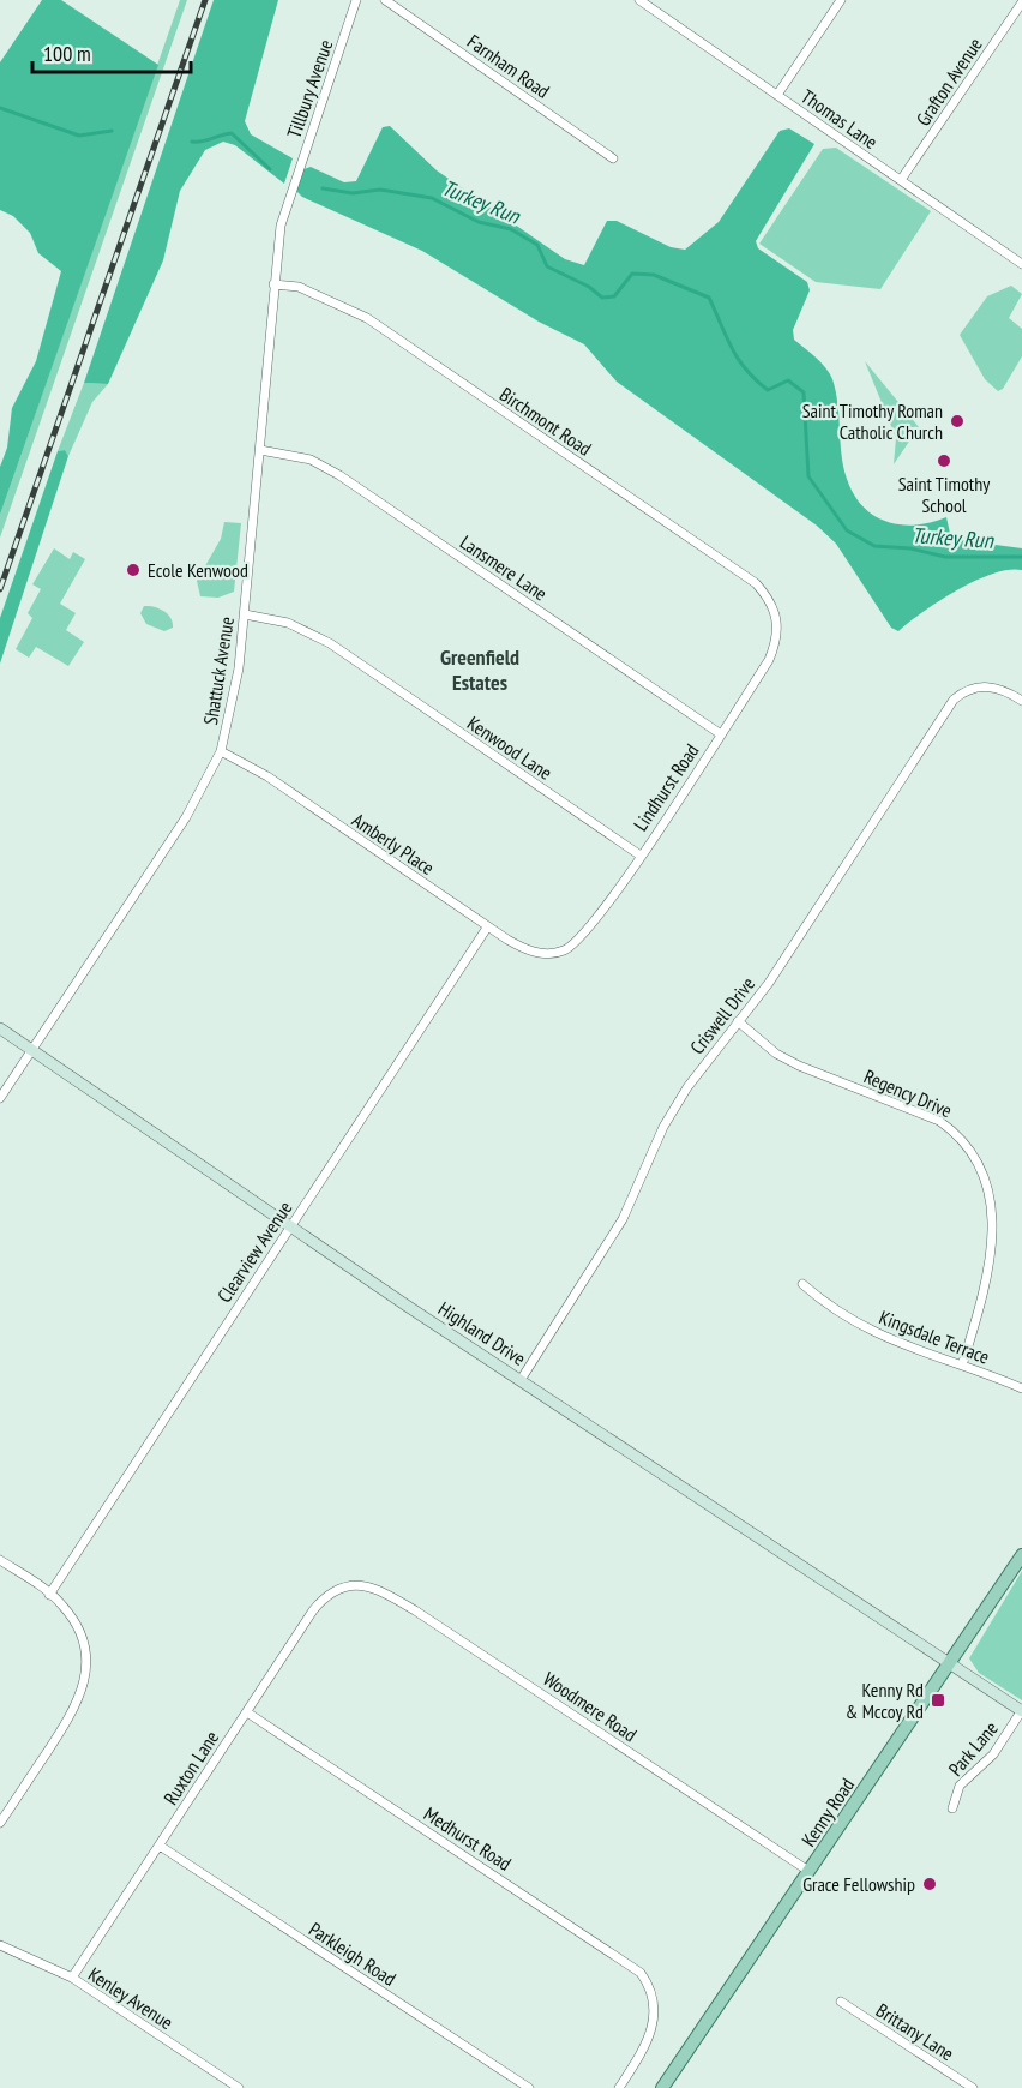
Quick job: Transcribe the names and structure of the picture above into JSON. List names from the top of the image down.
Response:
{
  "streets": {
    "main road": ["Kenny Road"],
    "street": [
      "Farnham Road",
      "Grafton Avenue",
      "Tillbury Avenue",
      "Thomas Lane",
      "Birchmont Road",
      "Lansmere Lane",
      "Shattuck Avenue",
      "Kenwood Lane",
      "Lindhurst Road",
      "Amberly Place",
      "Criswell Drive",
      "Regency Drive",
      "Clearview Avenue",
      "Highland Drive",
      "Kingsdale Terrace",
      "Woodmere Road",
      "Park Lane",
      "Ruxton Lane",
      "Medhurst Road",
      "Parkleigh Road",
      "Kenley Avenue",
      "Brittany Lane"
    ]
  },
  "crossings": [
    ["Grafton Avenue", "Thomas Lane"],
    ["Tillbury Avenue", "Shattuck Avenue"],
    ["Birchmont Road", "Shattuck Avenue"],
    ["Birchmont Road", "Lindhurst Road"],
    ["Lansmere Lane", "Shattuck Avenue"],
    ["Lansmere Lane", "Lindhurst Road"],
    ["Shattuck Avenue", "Kenwood Lane"],
    ["Shattuck Avenue", "Amberly Place"],
    ["Shattuck Avenue", "Highland Drive"],
    ["Kenwood Lane", "Lindhurst Road"],
    ["Lindhurst Road", "Amberly Place"],
    ["Amberly Place", "Clearview Avenue"],
    ["Criswell Drive", "Regency Drive"],
    ["Criswell Drive", "Highland Drive"],
    ["Clearview Avenue", "Highland Drive"],
    ["Highland Drive", "Park Lane"],
    ["Highland Drive", "Kenny Road"],
    ["Woodmere Road", "Ruxton Lane"],
    ["Woodmere Road", "Kenny Road"],
    ["Ruxton Lane", "Medhurst Road"],
    ["Ruxton Lane", "Parkleigh Road"],
    ["Ruxton Lane", "Kenley Avenue"]
  ],
  "districts": ["Greenfield Estates"],
  "water": ["Turkey Run"],
  "places": {
    "other": [
      "Saint Timothy Roman Catholic Church",
      "Saint Timothy School",
      "Ecole Kenwood",
      "Grace Fellowship"
    ],
    "transit": ["Kenny Rd & Mccoy Rd"]
  },
  "scale_bar": "100 m"
}
